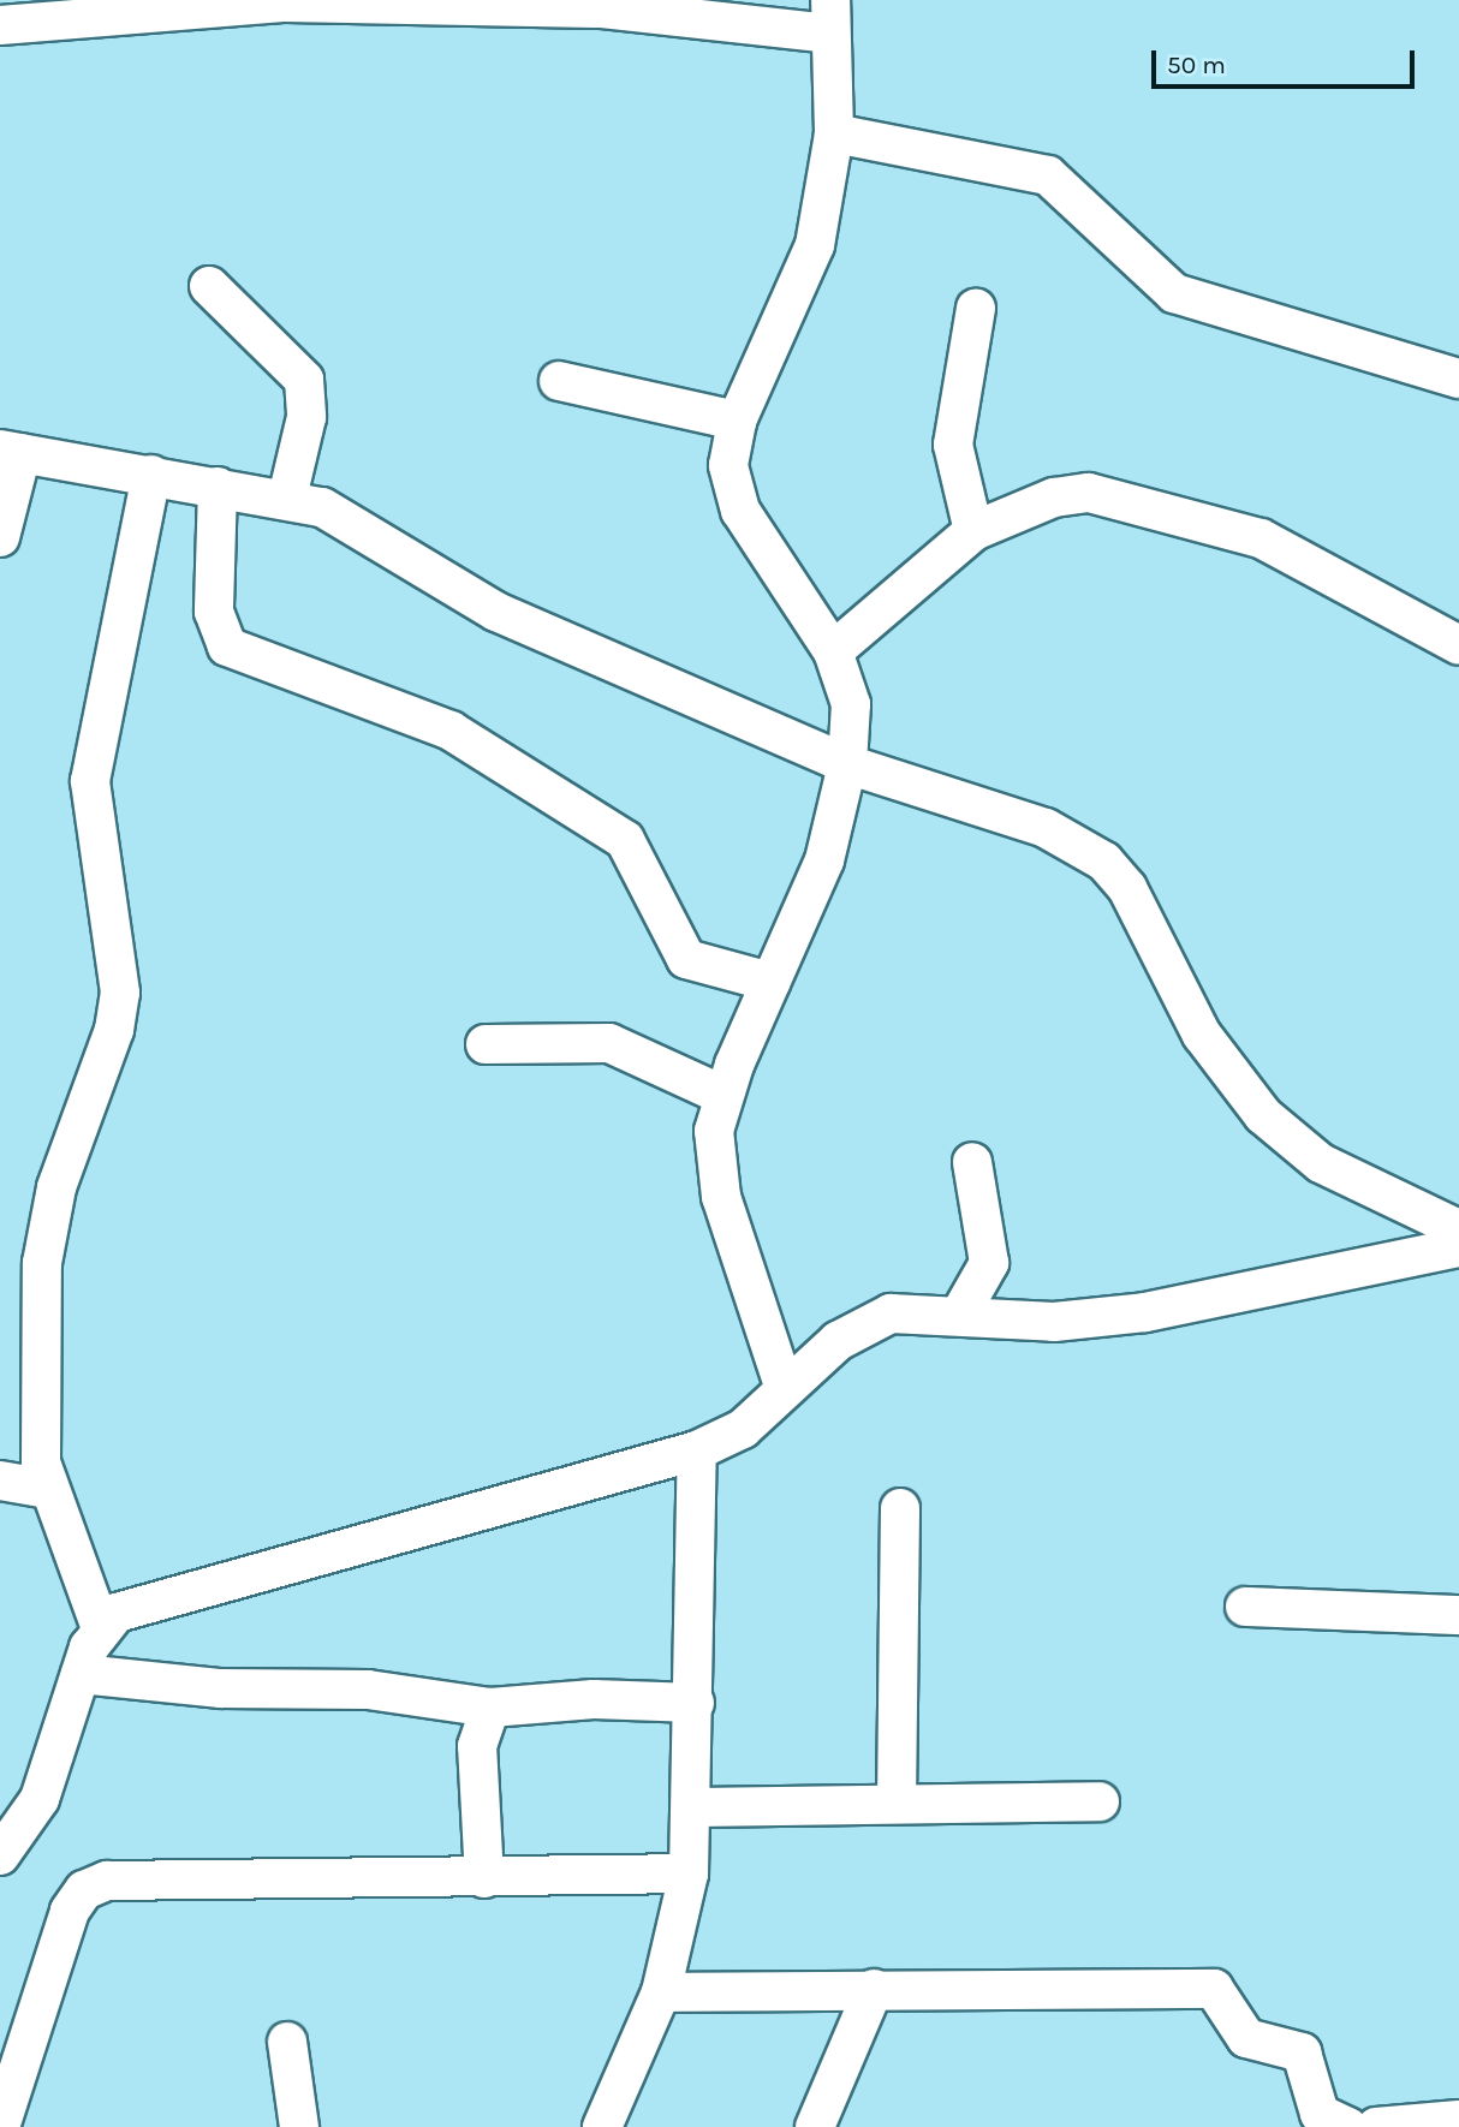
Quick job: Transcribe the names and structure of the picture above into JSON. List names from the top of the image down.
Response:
{
  "scale_bar": "50 m"
}
